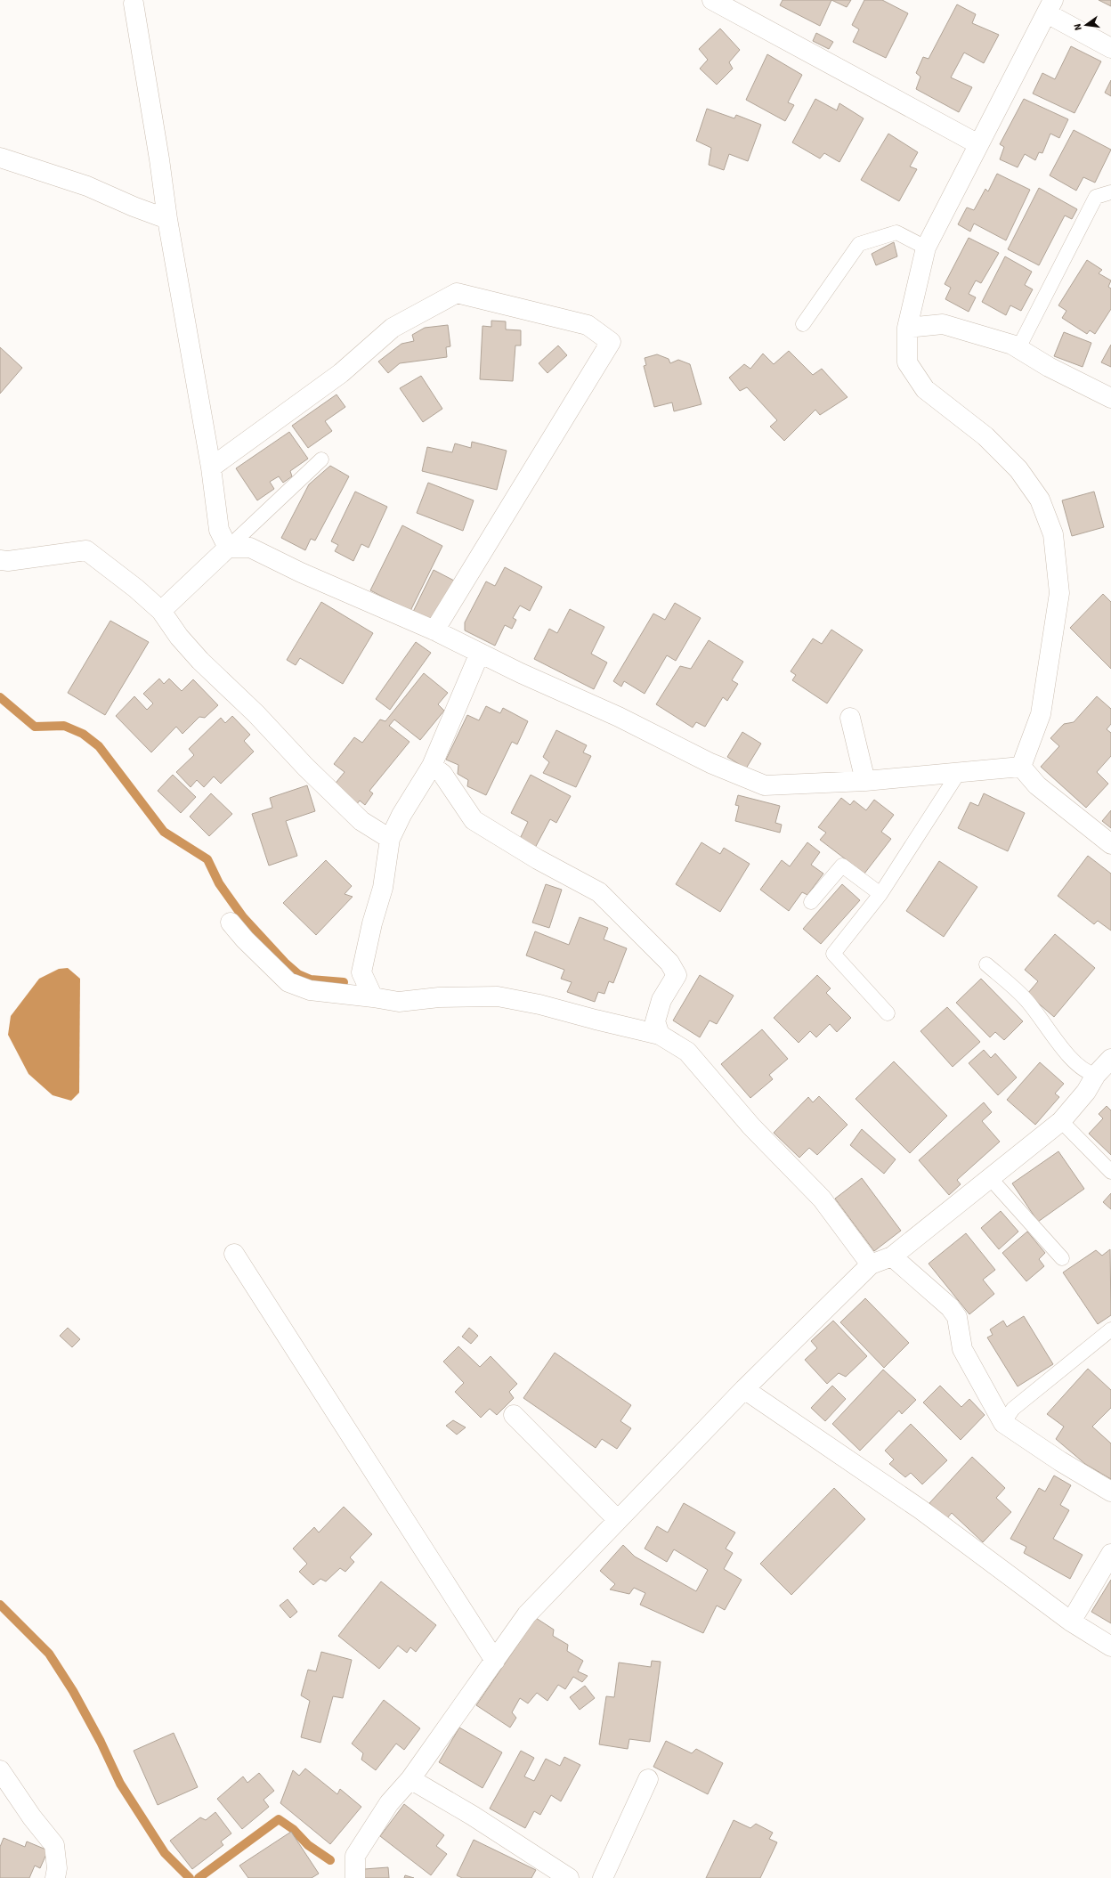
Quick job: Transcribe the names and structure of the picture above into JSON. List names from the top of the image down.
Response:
{
  "north": "left"
}
